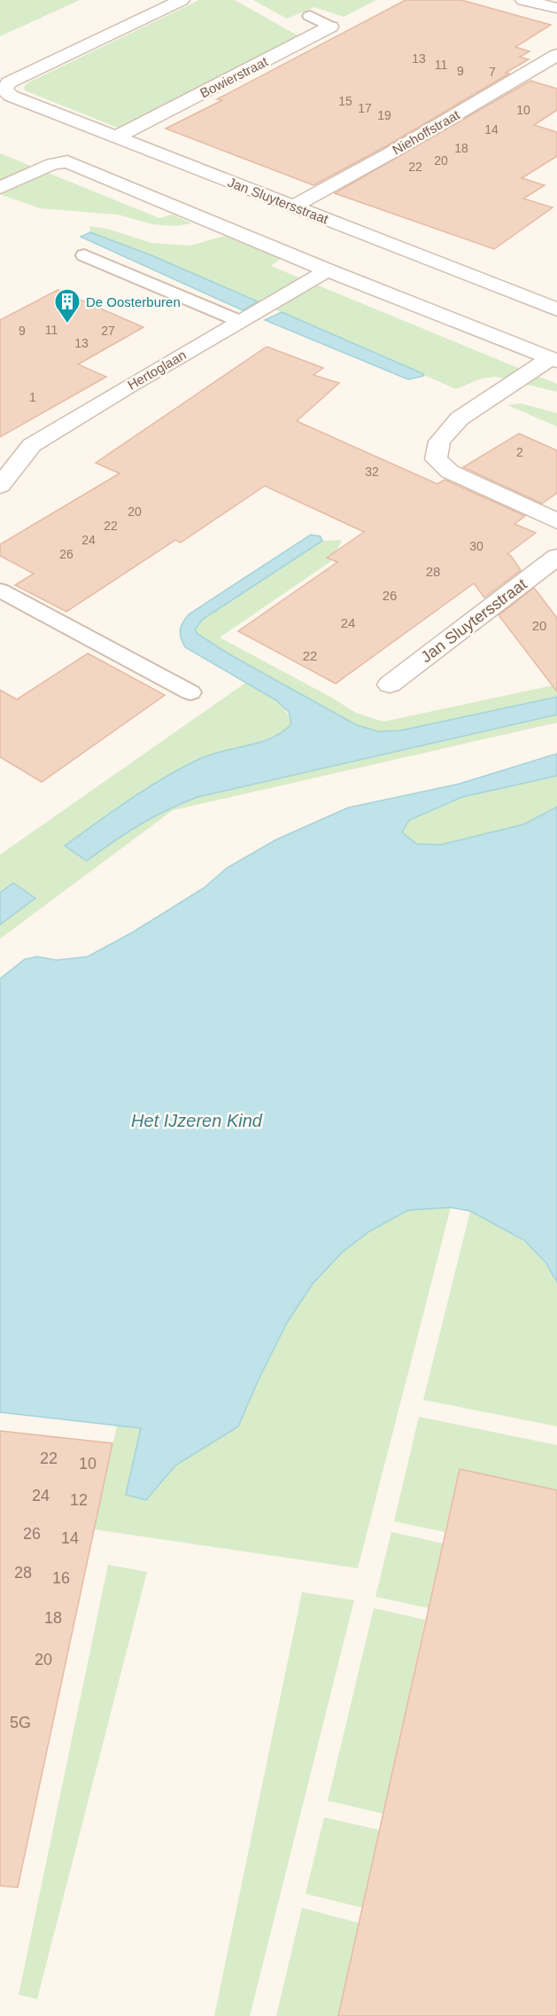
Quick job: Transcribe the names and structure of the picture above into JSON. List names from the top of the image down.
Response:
{
  "streets": {
    "street": [
      "Bowierstraat",
      "Niehoffstraat",
      "Jan Sluytersstraat",
      "Hertoglaan"
    ]
  },
  "crossings": [
    ["Bowierstraat", "Jan Sluytersstraat"],
    ["Niehoffstraat", "Jan Sluytersstraat"]
  ],
  "water": ["Het IJzeren Kind"],
  "places": {
    "building": ["De Oosterburen"]
  },
  "house_numbers": [
    "13",
    "11",
    "9",
    "7",
    "15",
    "17",
    "10",
    "19",
    "14",
    "18",
    "20",
    "22",
    "11",
    "9",
    "27",
    "13",
    "1",
    "2",
    "32",
    "20",
    "22",
    "24",
    "30",
    "26",
    "28",
    "26",
    "24",
    "20",
    "22",
    "22",
    "10",
    "24",
    "12",
    "26",
    "14",
    "28",
    "16",
    "18",
    "20",
    "5G"
  ]
}
